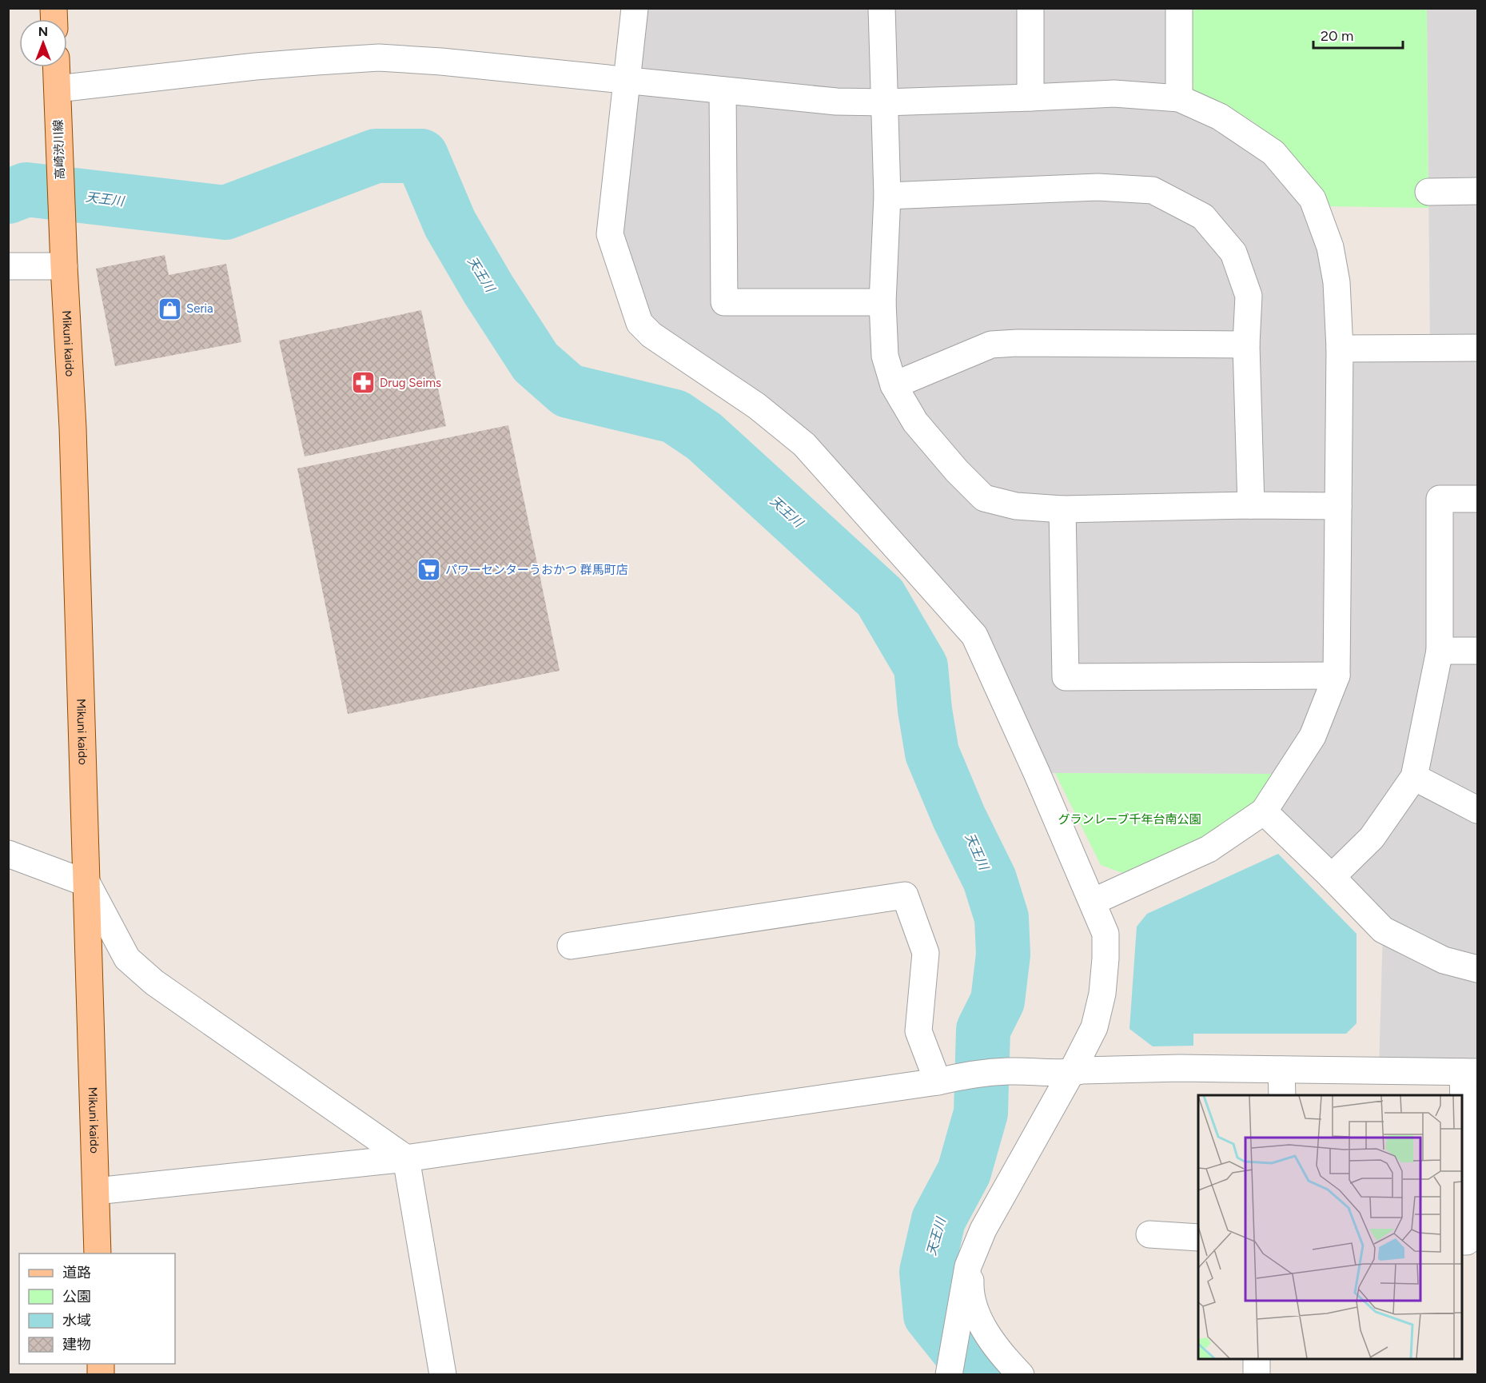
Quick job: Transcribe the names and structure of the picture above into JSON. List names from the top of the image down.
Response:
{
  "streets": {
    "main road": ["高崎渋川線", "Mikuni kaido"]
  },
  "crossings": [
    ["高崎渋川線", "Mikuni kaido"]
  ],
  "water": ["天王川"],
  "parks": ["グランレーブ千年台南公園"],
  "places": {
    "shop": ["Seria"],
    "pharmacy": ["Drug Seims"],
    "supermarket": ["パワーセンターうおかつ 群馬町店"]
  },
  "legend": [
    "道路",
    "公園",
    "水域",
    "建物"
  ],
  "scale_bar": "20 m",
  "north": "top"
}
